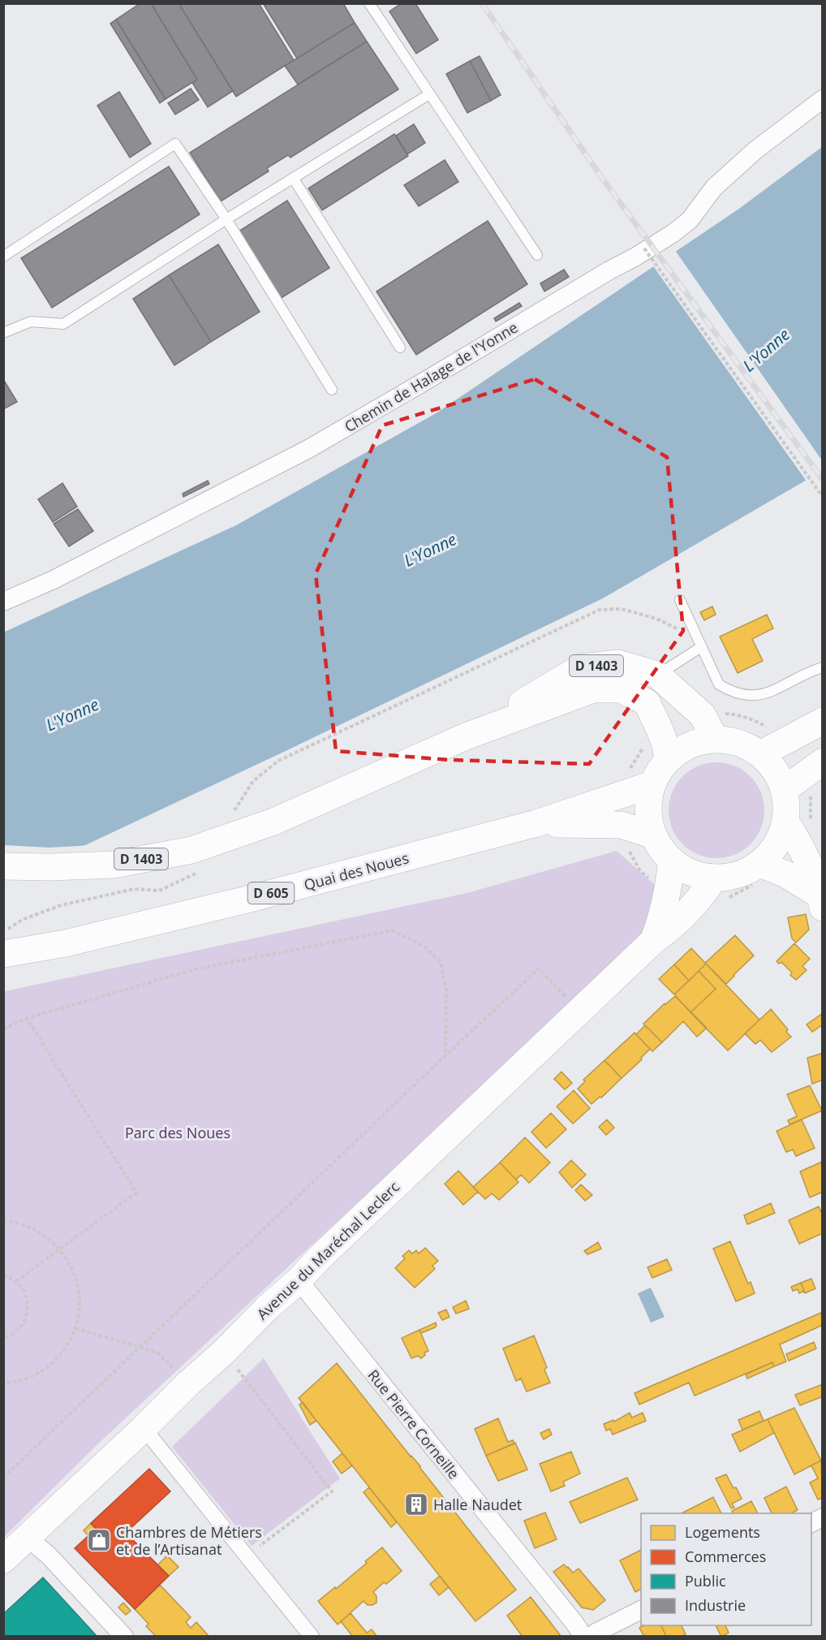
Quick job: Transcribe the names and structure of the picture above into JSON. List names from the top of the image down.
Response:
{
  "streets": {
    "main road": [
      "D 1403",
      "Quai des Noues",
      "D 605",
      "Avenue du Maréchal Leclerc"
    ],
    "street": ["Chemin de Halage de l'Yonne", "Rue Pierre Corneille"]
  },
  "crossings": [
    ["D 1403", "D 605"],
    ["D 1403", "Avenue du Maréchal Leclerc"],
    ["Quai des Noues", "D 605"],
    ["D 605", "Avenue du Maréchal Leclerc"],
    ["Avenue du Maréchal Leclerc", "Rue Pierre Corneille"]
  ],
  "water": ["L'Yonne"],
  "parks": ["Parc des Noues"],
  "places": {
    "building": ["Halle Naudet"],
    "shop": ["Chambres de Métiers et de l’Artisanat"]
  },
  "legend": [
    "Logements",
    "Commerces",
    "Public",
    "Industrie"
  ]
}
